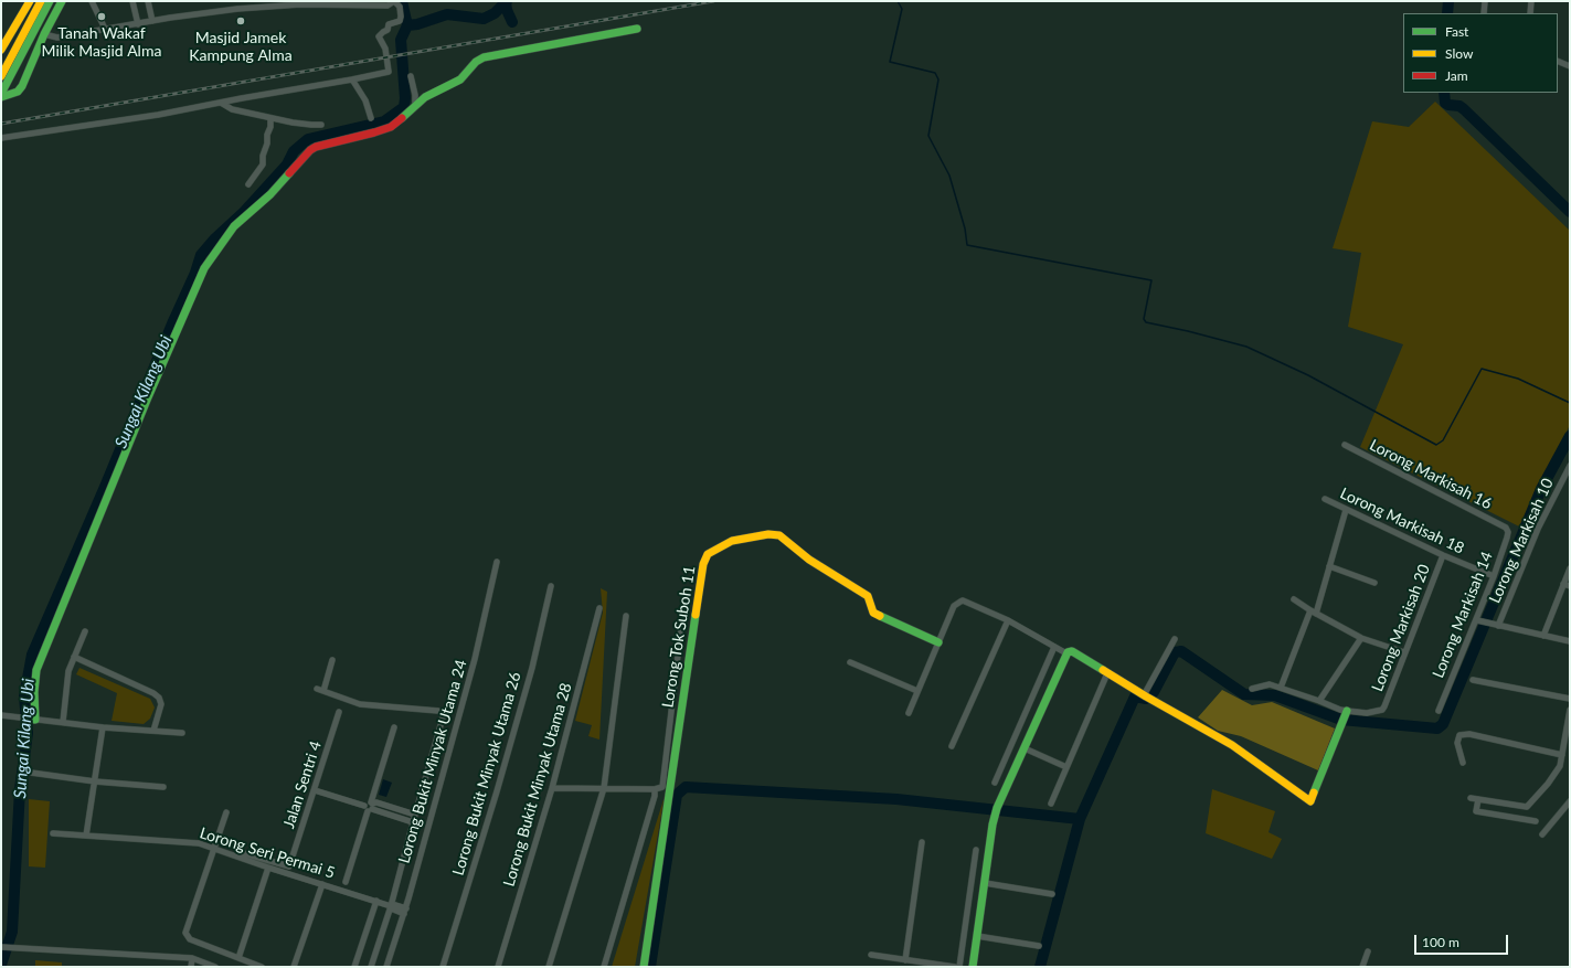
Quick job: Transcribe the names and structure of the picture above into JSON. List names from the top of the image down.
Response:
{
  "streets": {
    "street": [
      "Lorong Markisah 16",
      "Lorong Markisah 18",
      "Lorong Markisah 10",
      "Lorong Markisah 14",
      "Lorong Markisah 20",
      "Lorong Tok Suboh 11",
      "Lorong Bukit Minyak Utama 24",
      "Lorong Bukit Minyak Utama 26",
      "Jalan Sentri 4",
      "Lorong Bukit Minyak Utama 28",
      "Lorong Seri Permai 5"
    ]
  },
  "crossings": [
    ["Lorong Markisah 16", "Lorong Markisah 14"],
    ["Lorong Markisah 18", "Lorong Markisah 14"],
    ["Lorong Markisah 18", "Lorong Markisah 20"],
    ["Lorong Bukit Minyak Utama 24", "Lorong Seri Permai 5"]
  ],
  "water": ["Sungai Kilang Ubi"],
  "places": ["Tanah Wakaf Milik Masjid Alma", "Masjid Jamek Kampung Alma"],
  "legend": ["Fast", "Slow", "Jam"],
  "scale_bar": "100 m"
}
